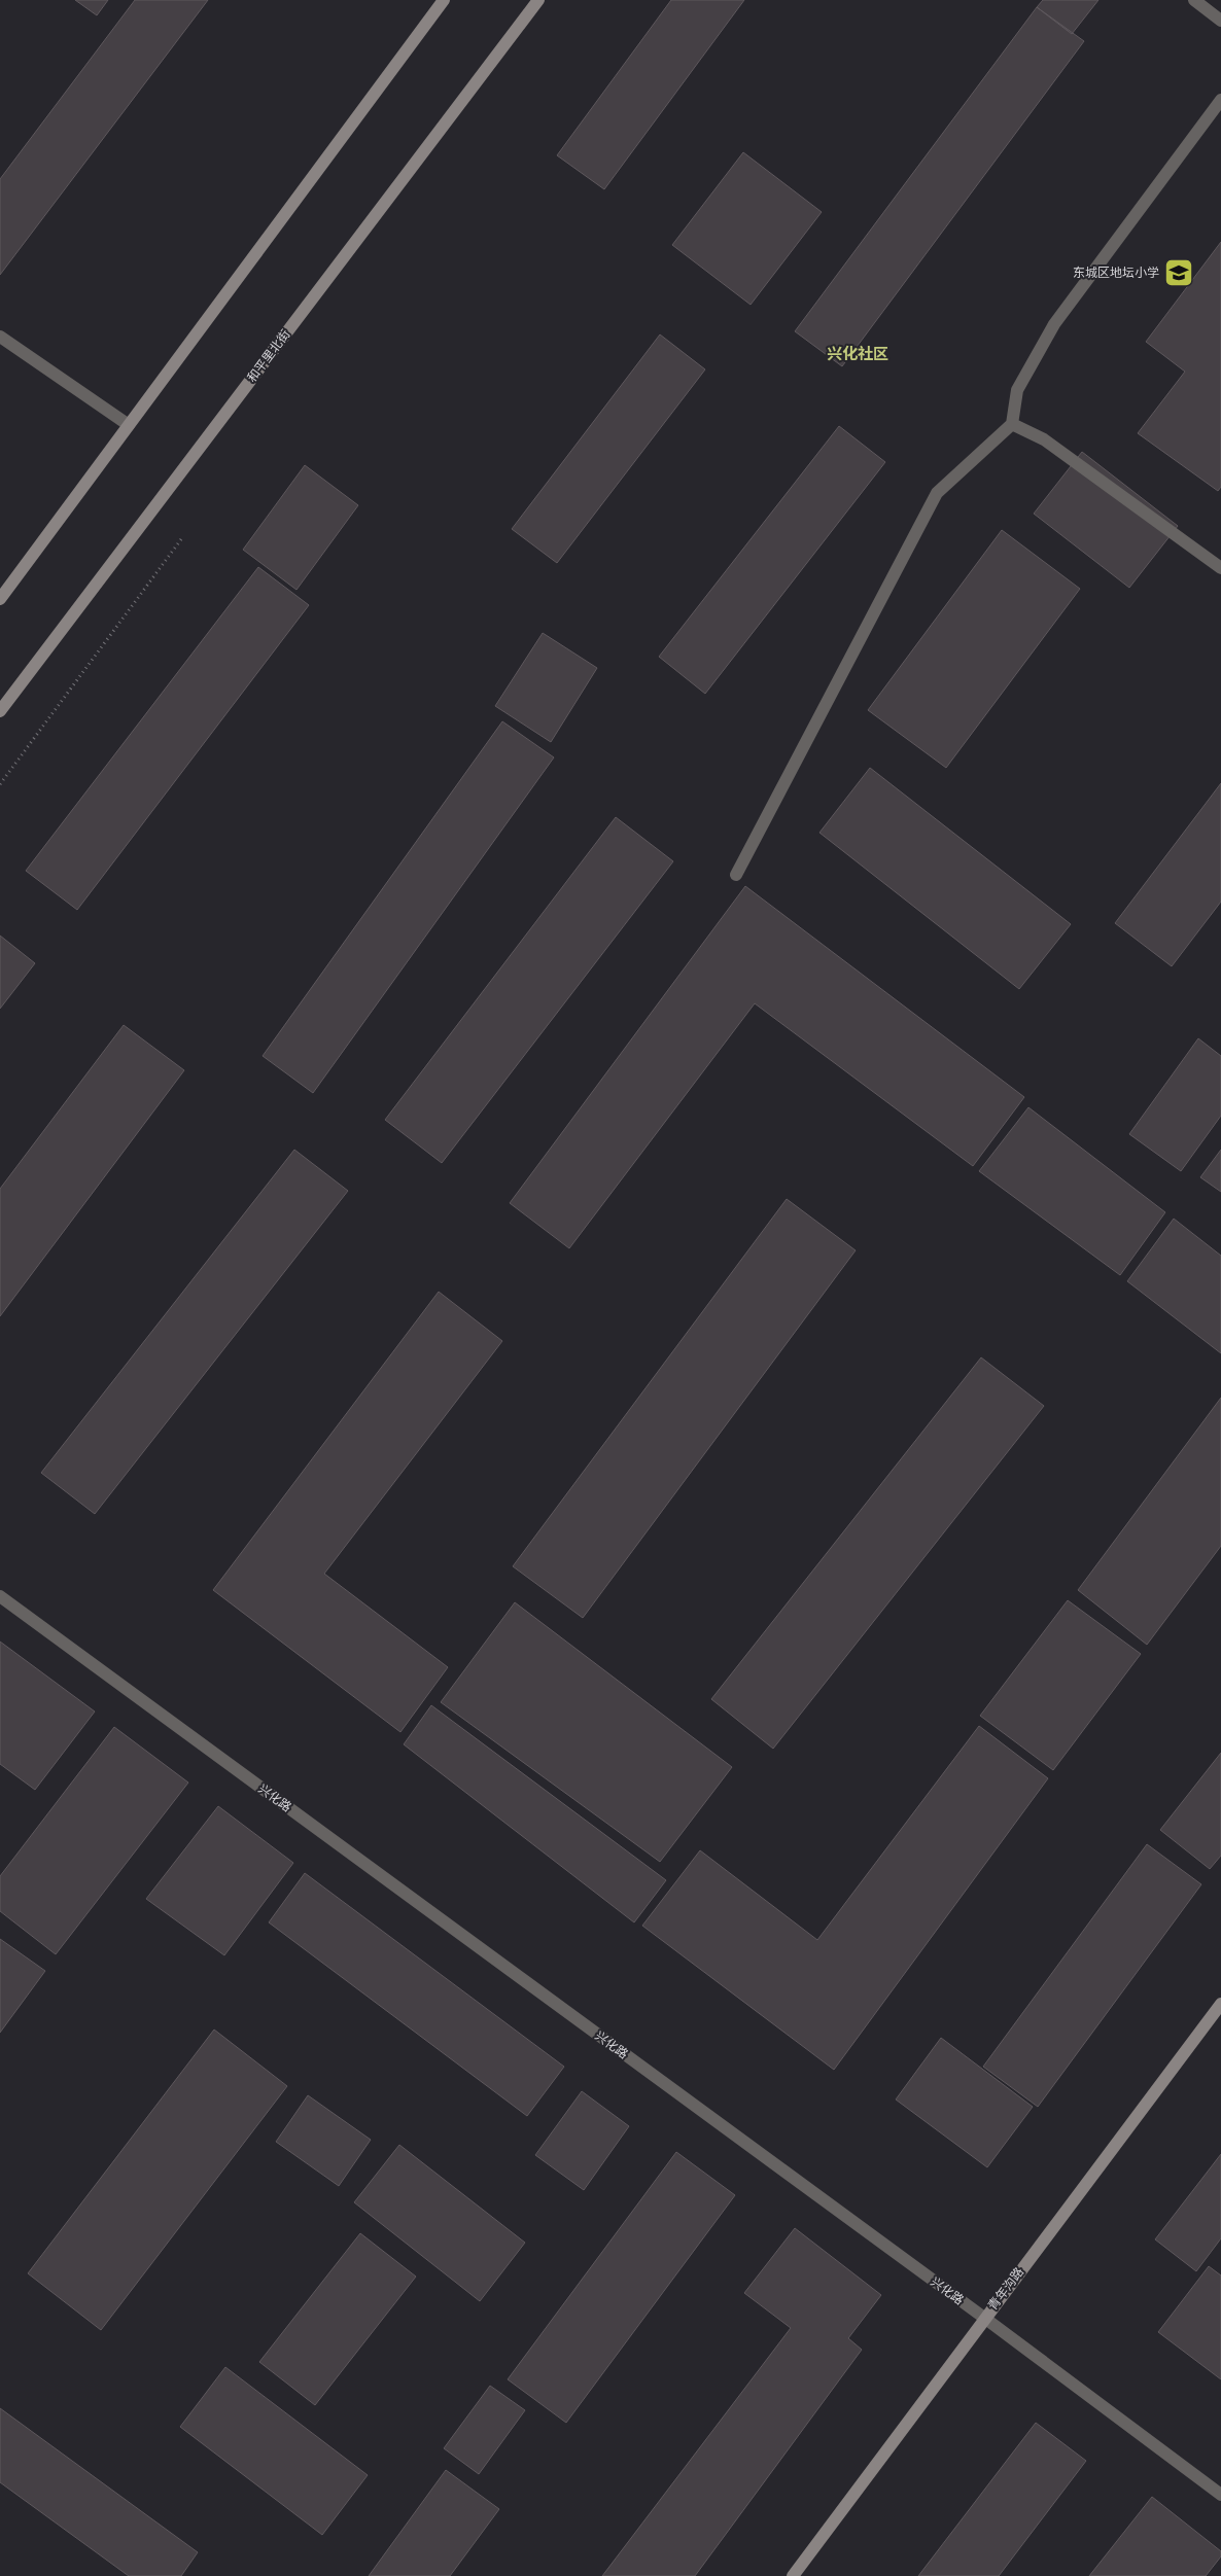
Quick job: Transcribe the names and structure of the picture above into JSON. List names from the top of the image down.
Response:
{
  "streets": {
    "main road": ["和平里北街", "青年沟路"],
    "street": ["兴化路"]
  },
  "crossings": [
    ["兴化路", "青年沟路"]
  ],
  "districts": ["兴化社区"],
  "places": {
    "school or university": ["东城区地坛小学"]
  }
}
